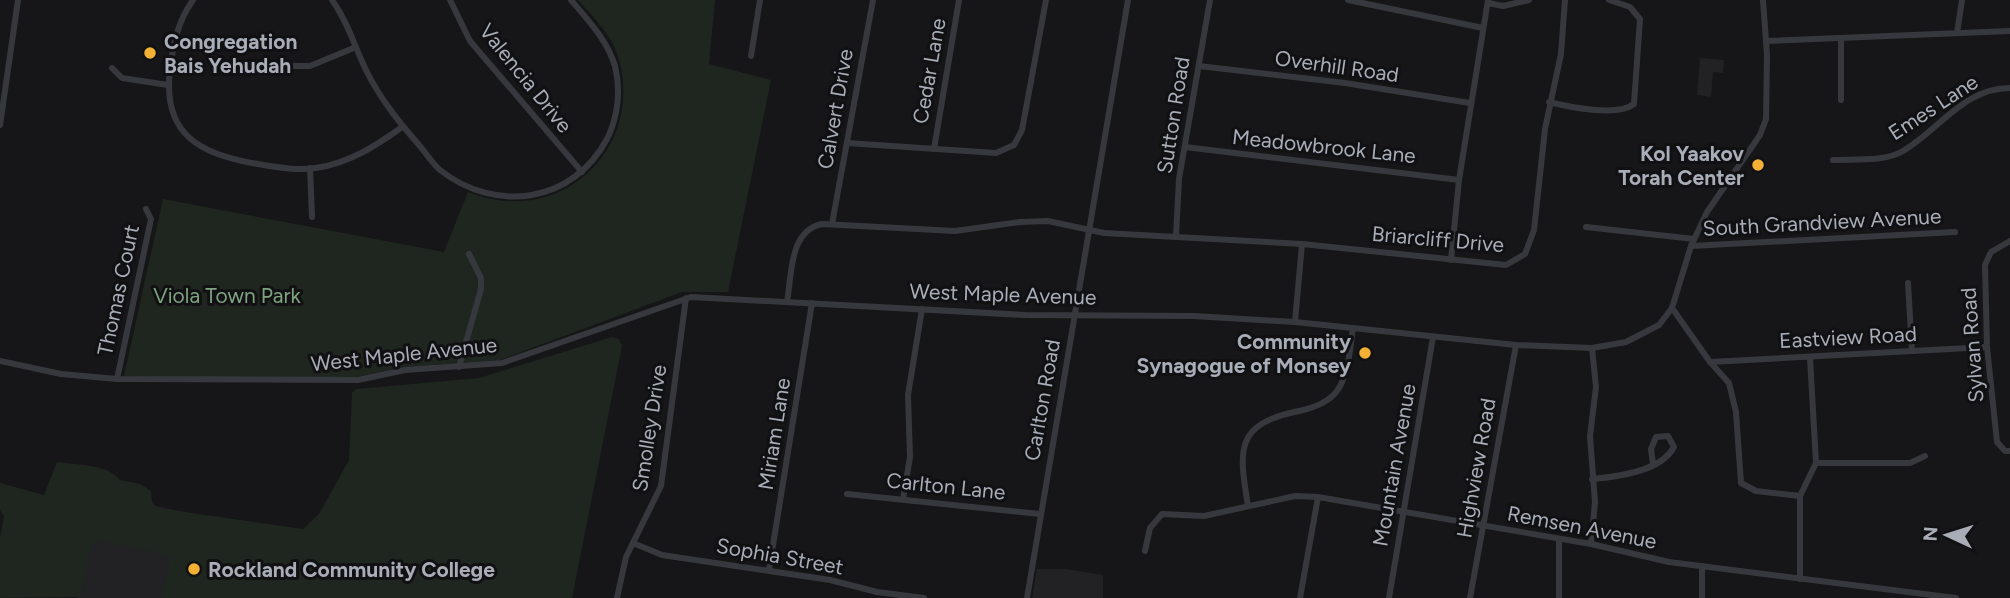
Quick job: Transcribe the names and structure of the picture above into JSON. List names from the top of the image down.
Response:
{
  "streets": {
    "street": [
      "Overhill Road",
      "Cedar Lane",
      "Valencia Drive",
      "Emes Lane",
      "Calvert Drive",
      "Sutton Road",
      "Meadowbrook Lane",
      "South Grandview Avenue",
      "Briarcliff Drive",
      "Thomas Court",
      "West Maple Avenue",
      "Eastview Road",
      "Sylvan Road",
      "Carlton Road",
      "Smolley Drive",
      "Miriam Lane",
      "Mountain Avenue",
      "Highview Road",
      "Carlton Lane",
      "Remsen Avenue",
      "Sophia Street"
    ]
  },
  "crossings": [
    ["Overhill Road", "Sutton Road"],
    ["Calvert Drive", "Briarcliff Drive"],
    ["Sutton Road", "Meadowbrook Lane"],
    ["Sutton Road", "Briarcliff Drive"],
    ["South Grandview Avenue", "West Maple Avenue"],
    ["Briarcliff Drive", "Carlton Road"],
    ["Thomas Court", "West Maple Avenue"],
    ["West Maple Avenue", "Carlton Road"],
    ["West Maple Avenue", "Smolley Drive"],
    ["West Maple Avenue", "Miriam Lane"],
    ["West Maple Avenue", "Mountain Avenue"],
    ["West Maple Avenue", "Highview Road"],
    ["Eastview Road", "Sylvan Road"],
    ["Carlton Road", "Carlton Lane"],
    ["Smolley Drive", "Sophia Street"],
    ["Miriam Lane", "Sophia Street"],
    ["Mountain Avenue", "Remsen Avenue"],
    ["Highview Road", "Remsen Avenue"]
  ],
  "parks": ["Viola Town Park"],
  "places": [
    "Congregation Bais Yehudah",
    "Kol Yaakov Torah Center",
    "Community Synagogue of Monsey",
    "Rockland Community College"
  ],
  "north": "left"
}
